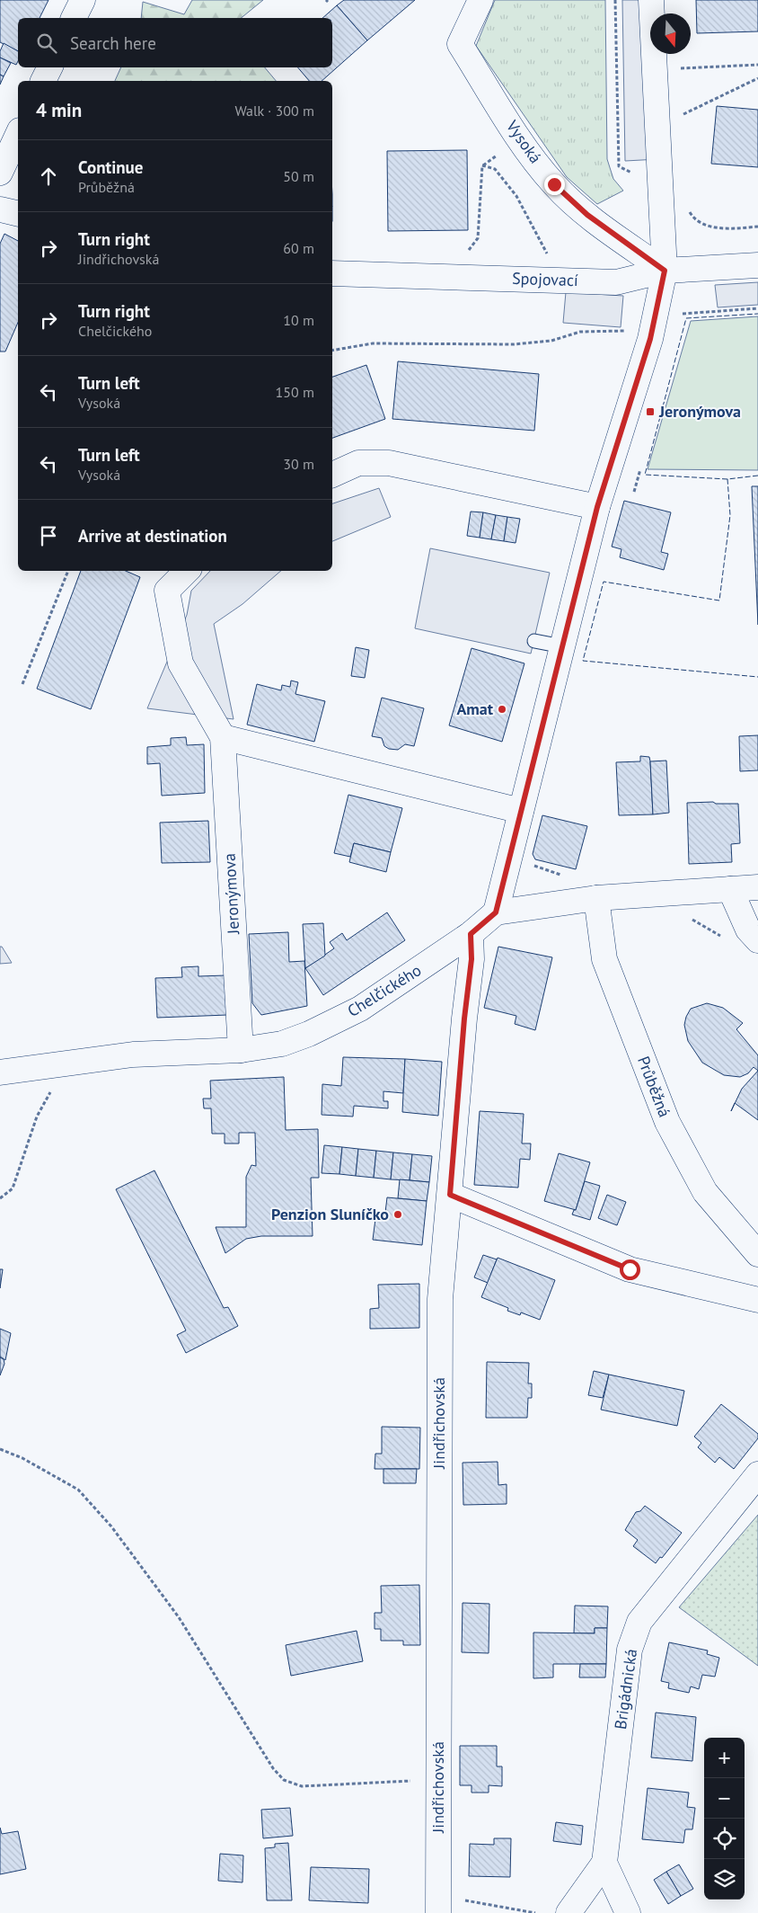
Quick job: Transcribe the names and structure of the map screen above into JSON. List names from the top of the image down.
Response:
{
  "streets": {
    "street": [
      "Vysoká",
      "Spojovací",
      "Jeronýmova",
      "Chelčického",
      "Průběžná",
      "Jindřichovská",
      "Brigádnická"
    ]
  },
  "crossings": [
    ["Vysoká", "Spojovací"],
    ["Jeronýmova", "Chelčického"],
    ["Chelčického", "Jindřichovská"]
  ],
  "places": {
    "transit": ["Jeronýmova"],
    "other": ["Amat", "Penzion Sluníčko"]
  },
  "north": "bottom",
  "page": {
    "search": "Search here",
    "heading": ["4 min", "Walk · 300 m"],
    "list": [
      ["Continue", "Průběžná", "50 m"],
      ["Turn right", "Jindřichovská", "60 m"],
      ["Turn right", "Chelčického", "10 m"],
      ["Turn left", "Vysoká", "150 m"],
      ["Turn left", "Vysoká", "30 m"],
      "Arrive at destination"
    ],
    "map_buttons": ["+", "−"]
  }
}
